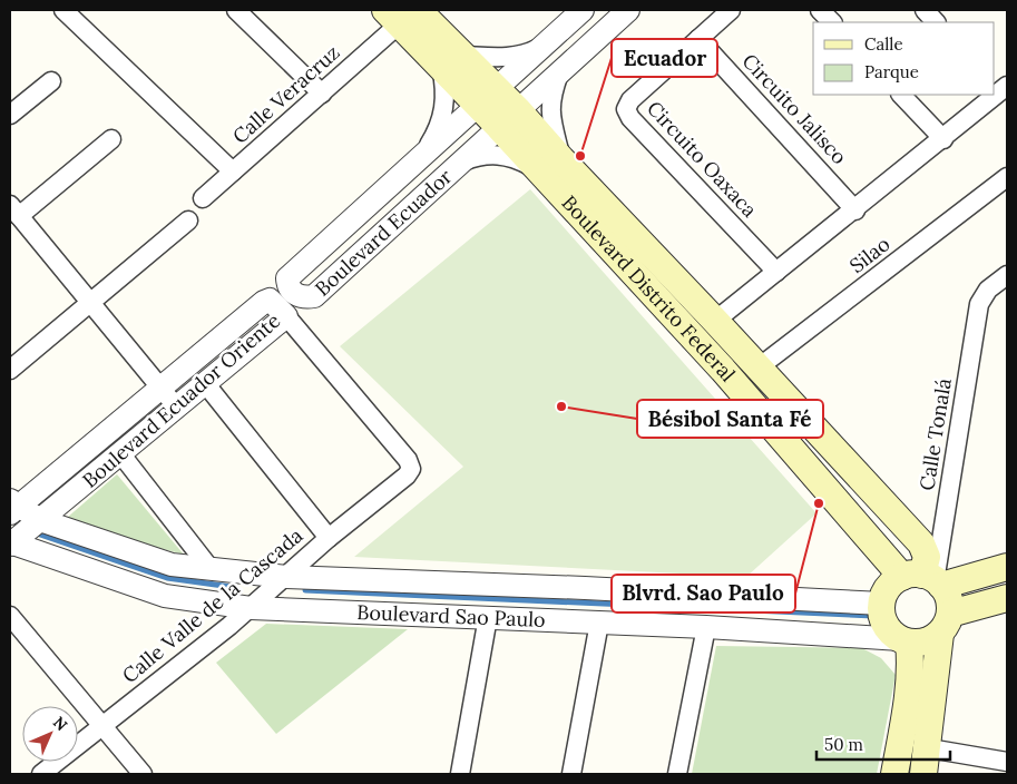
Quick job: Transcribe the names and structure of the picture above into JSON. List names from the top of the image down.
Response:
{
  "streets": {
    "main road": ["Boulevard Distrito Federal"],
    "street": [
      "Calle Veracruz",
      "Circuito Jalisco",
      "Circuito Oaxaca",
      "Boulevard Ecuador",
      "Silao",
      "Boulevard Ecuador Oriente",
      "Calle Tonalá",
      "Calle Valle de la Cascada",
      "Boulevard Sao Paulo"
    ]
  },
  "crossings": [
    ["Calle Veracruz", "Boulevard Distrito Federal"],
    ["Circuito Jalisco", "Circuito Oaxaca"],
    ["Boulevard Ecuador", "Boulevard Distrito Federal"],
    ["Silao", "Boulevard Distrito Federal"],
    ["Boulevard Distrito Federal", "Calle Tonalá"],
    ["Boulevard Distrito Federal", "Boulevard Sao Paulo"],
    ["Boulevard Ecuador Oriente", "Calle Valle de la Cascada"],
    ["Boulevard Ecuador Oriente", "Boulevard Sao Paulo"],
    ["Calle Tonalá", "Boulevard Sao Paulo"],
    ["Calle Valle de la Cascada", "Boulevard Sao Paulo"]
  ],
  "places": ["Ecuador", "Bésibol Santa Fé", "Blvrd. Sao Paulo"],
  "legend": ["Calle", "Parque"],
  "scale_bar": "50 m",
  "north": "top right"
}
